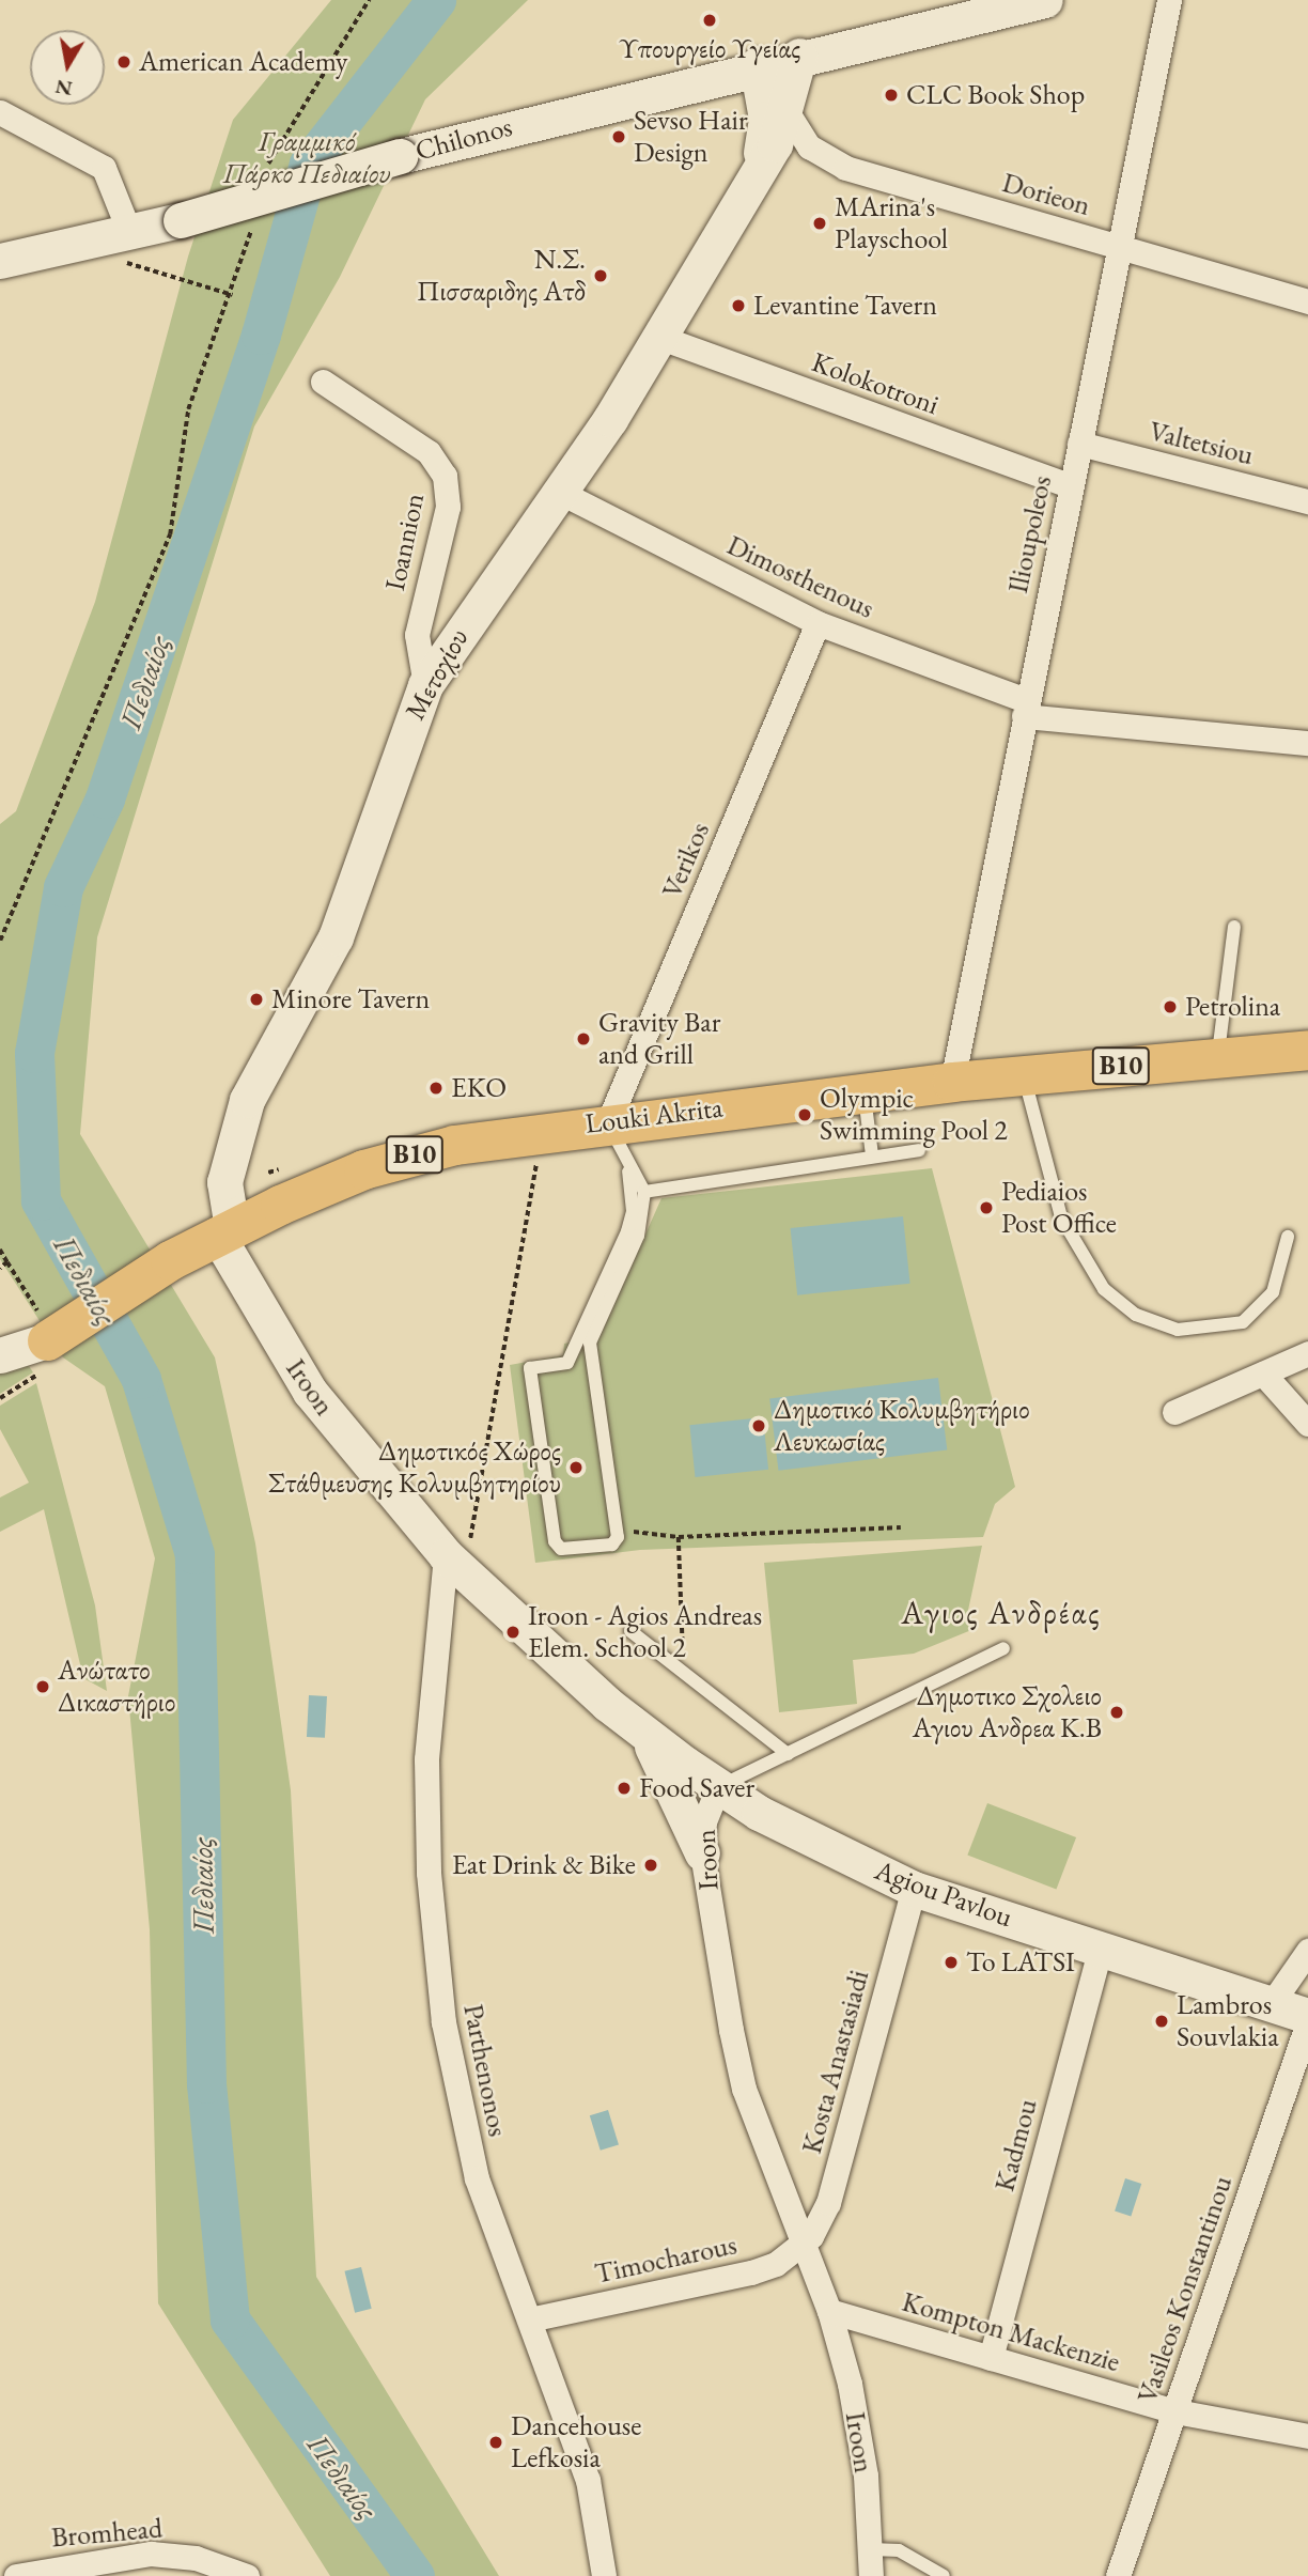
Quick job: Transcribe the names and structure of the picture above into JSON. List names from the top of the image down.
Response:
{
  "streets": {
    "main road": [
      "Chilonos",
      "Μετοχίου",
      "B10",
      "Louki Akrita",
      "Iroon",
      "Agiou Pavlou"
    ],
    "street": [
      "Dorieon",
      "Kolokotroni",
      "Valtetsiou",
      "Ilioupoleos",
      "Ioannion",
      "Dimosthenous",
      "Verikos",
      "Kosta Anastasiadi",
      "Parthenonos",
      "Kadmou",
      "Timocharous",
      "Vasileos Konstantinou",
      "Kompton Mackenzie",
      "Bromhead"
    ]
  },
  "crossings": [
    ["Chilonos", "Μετοχίου"],
    ["Dorieon", "Ilioupoleos"],
    ["Dorieon", "Μετοχίου"],
    ["Kolokotroni", "Ilioupoleos"],
    ["Kolokotroni", "Μετοχίου"],
    ["Valtetsiou", "Ilioupoleos"],
    ["Ilioupoleos", "Dimosthenous"],
    ["Ilioupoleos", "Louki Akrita"],
    ["Ioannion", "Μετοχίου"],
    ["Dimosthenous", "Μετοχίου"],
    ["Dimosthenous", "Verikos"],
    ["Μετοχίου", "Louki Akrita"],
    ["Μετοχίου", "Iroon"],
    ["Verikos", "Louki Akrita"],
    ["Louki Akrita", "Iroon"],
    ["Iroon", "Agiou Pavlou"],
    ["Iroon", "Kosta Anastasiadi"],
    ["Iroon", "Parthenonos"],
    ["Iroon", "Timocharous"],
    ["Iroon", "Kompton Mackenzie"],
    ["Agiou Pavlou", "Kosta Anastasiadi"],
    ["Agiou Pavlou", "Kadmou"],
    ["Kosta Anastasiadi", "Timocharous"],
    ["Parthenonos", "Timocharous"],
    ["Kadmou", "Kompton Mackenzie"],
    ["Vasileos Konstantinou", "Kompton Mackenzie"]
  ],
  "districts": ["Αγιος Ανδρέας"],
  "water": ["Πεδιαίος"],
  "parks": ["Γραμμικό Πάρκο Πεδιαίου"],
  "places": [
    "Υπουργείο Υγείας",
    "American Academy",
    "CLC Book Shop",
    "Sevso Hair Design",
    "MArina's Playschool",
    "Ν.Σ. Πισσαριδης Ατδ",
    "Levantine Tavern",
    "Minore Tavern",
    "Petrolina",
    "Gravity Bar and Grill",
    "EKO",
    "Olympic Swimming Pool 2",
    "Pediaios Post Office",
    "Δημοτικό Κολυμβητήριο Λευκωσίας",
    "Δημοτικός Χώρος Στάθμευσης Κολυμβητηρίου",
    "Iroon - Agios Andreas Elem. School 2",
    "Ανώτατο Δικαστήριο",
    "Δημοτικο Σχολειο Αγιου Ανδρεα Κ.Β",
    "Food Saver",
    "Eat Drink & Bike",
    "To LATSI",
    "Lambros Souvlakia",
    "Dancehouse Lefkosia"
  ],
  "north": "bottom"
}
